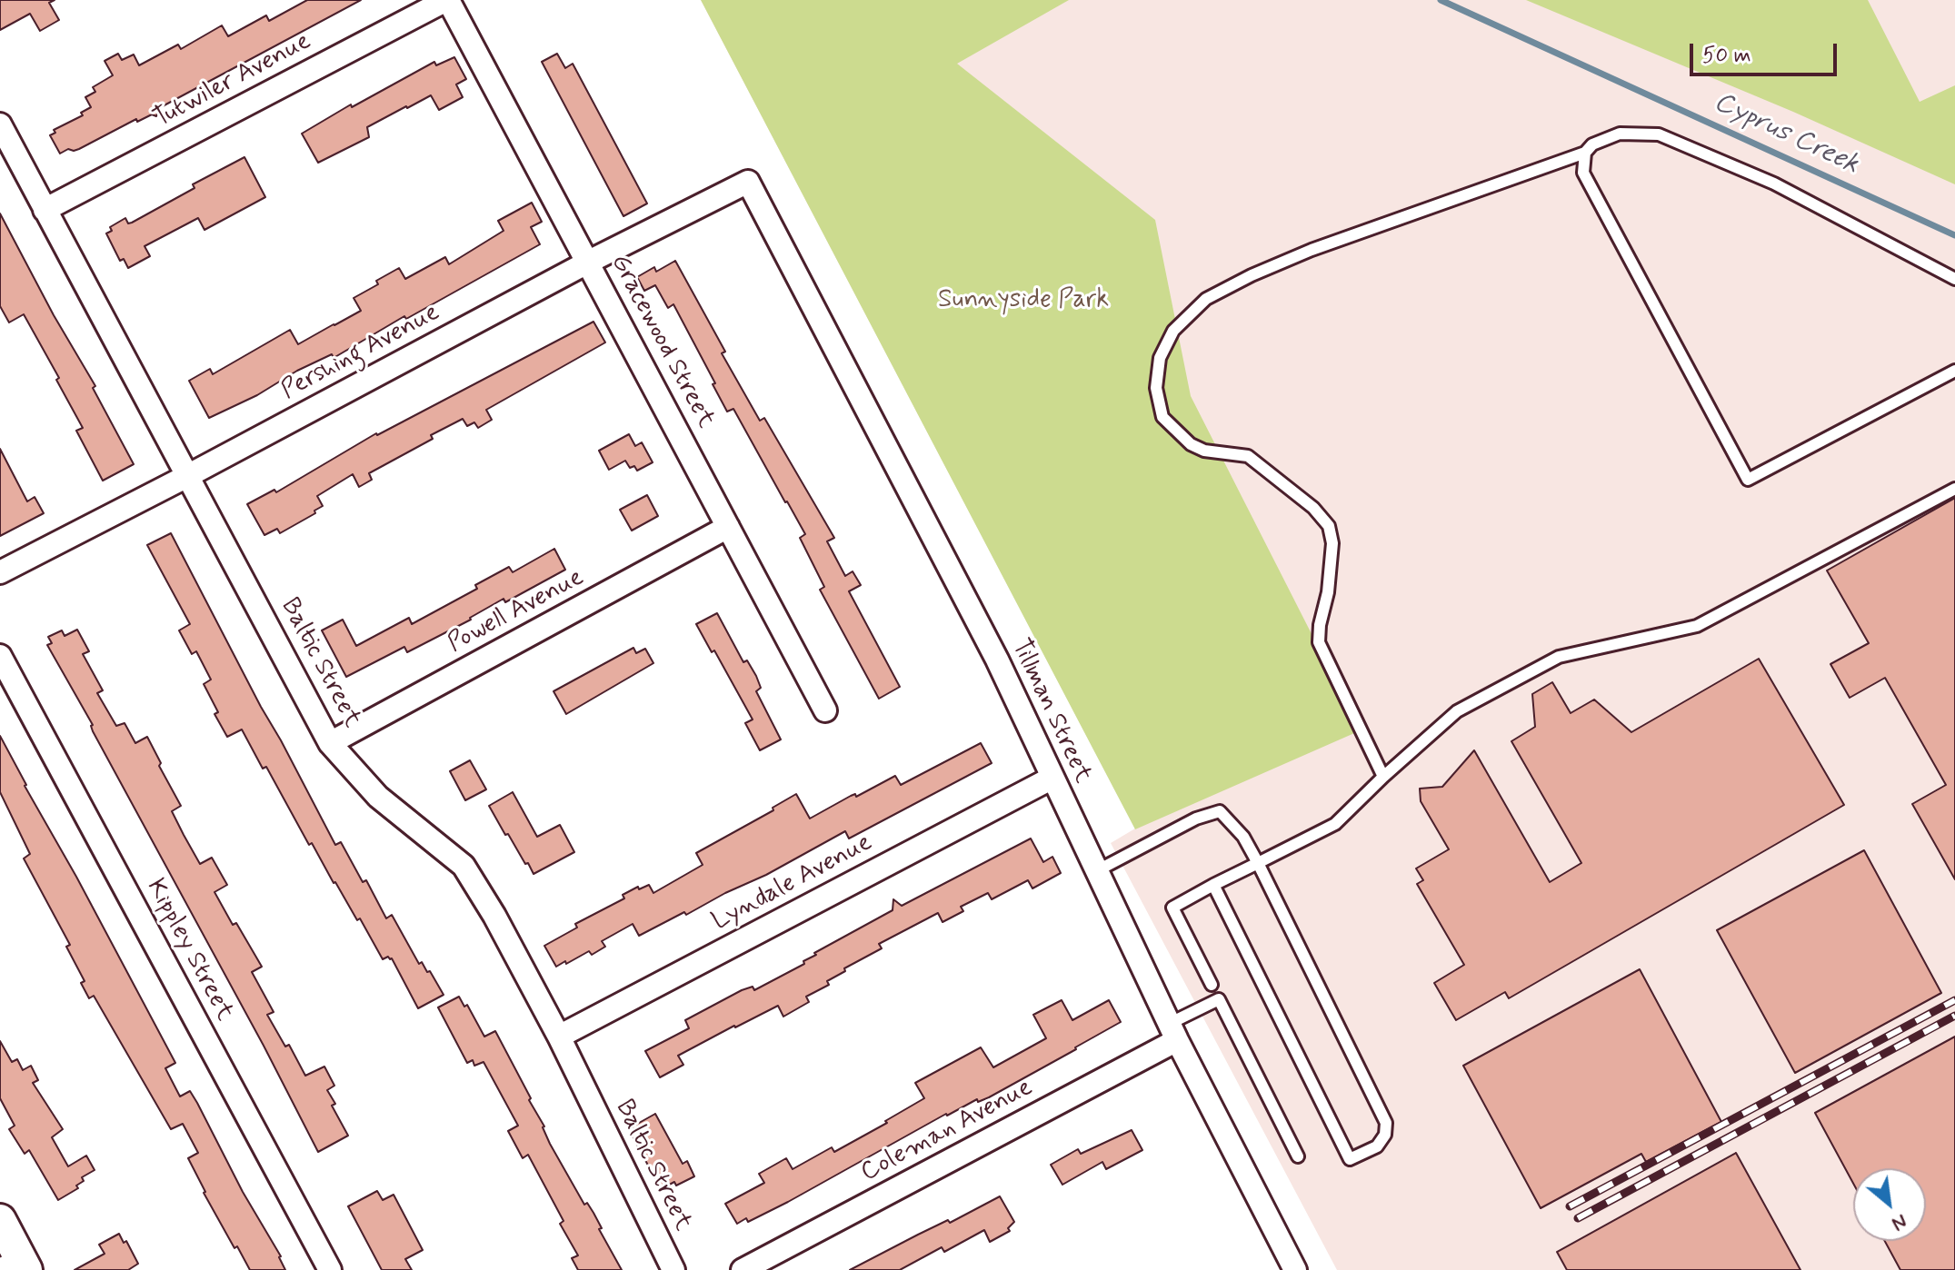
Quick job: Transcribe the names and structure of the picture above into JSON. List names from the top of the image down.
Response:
{
  "streets": {
    "street": [
      "Tutwiler Avenue",
      "Gracewood Street",
      "Pershing Avenue",
      "Powell Avenue",
      "Baltic Street",
      "Tillman Street",
      "Lyndale Avenue",
      "Kippley Street",
      "Coleman Avenue"
    ]
  },
  "crossings": [
    ["Tutwiler Avenue", "Gracewood Street"],
    ["Tutwiler Avenue", "Baltic Street"],
    ["Gracewood Street", "Pershing Avenue"],
    ["Gracewood Street", "Powell Avenue"],
    ["Pershing Avenue", "Baltic Street"],
    ["Pershing Avenue", "Tillman Street"],
    ["Powell Avenue", "Baltic Street"],
    ["Baltic Street", "Lyndale Avenue"],
    ["Tillman Street", "Lyndale Avenue"],
    ["Tillman Street", "Coleman Avenue"]
  ],
  "water": ["Cyprus Creek"],
  "parks": ["Sunnyside Park"],
  "scale_bar": "50 m",
  "north": "bottom right"
}
